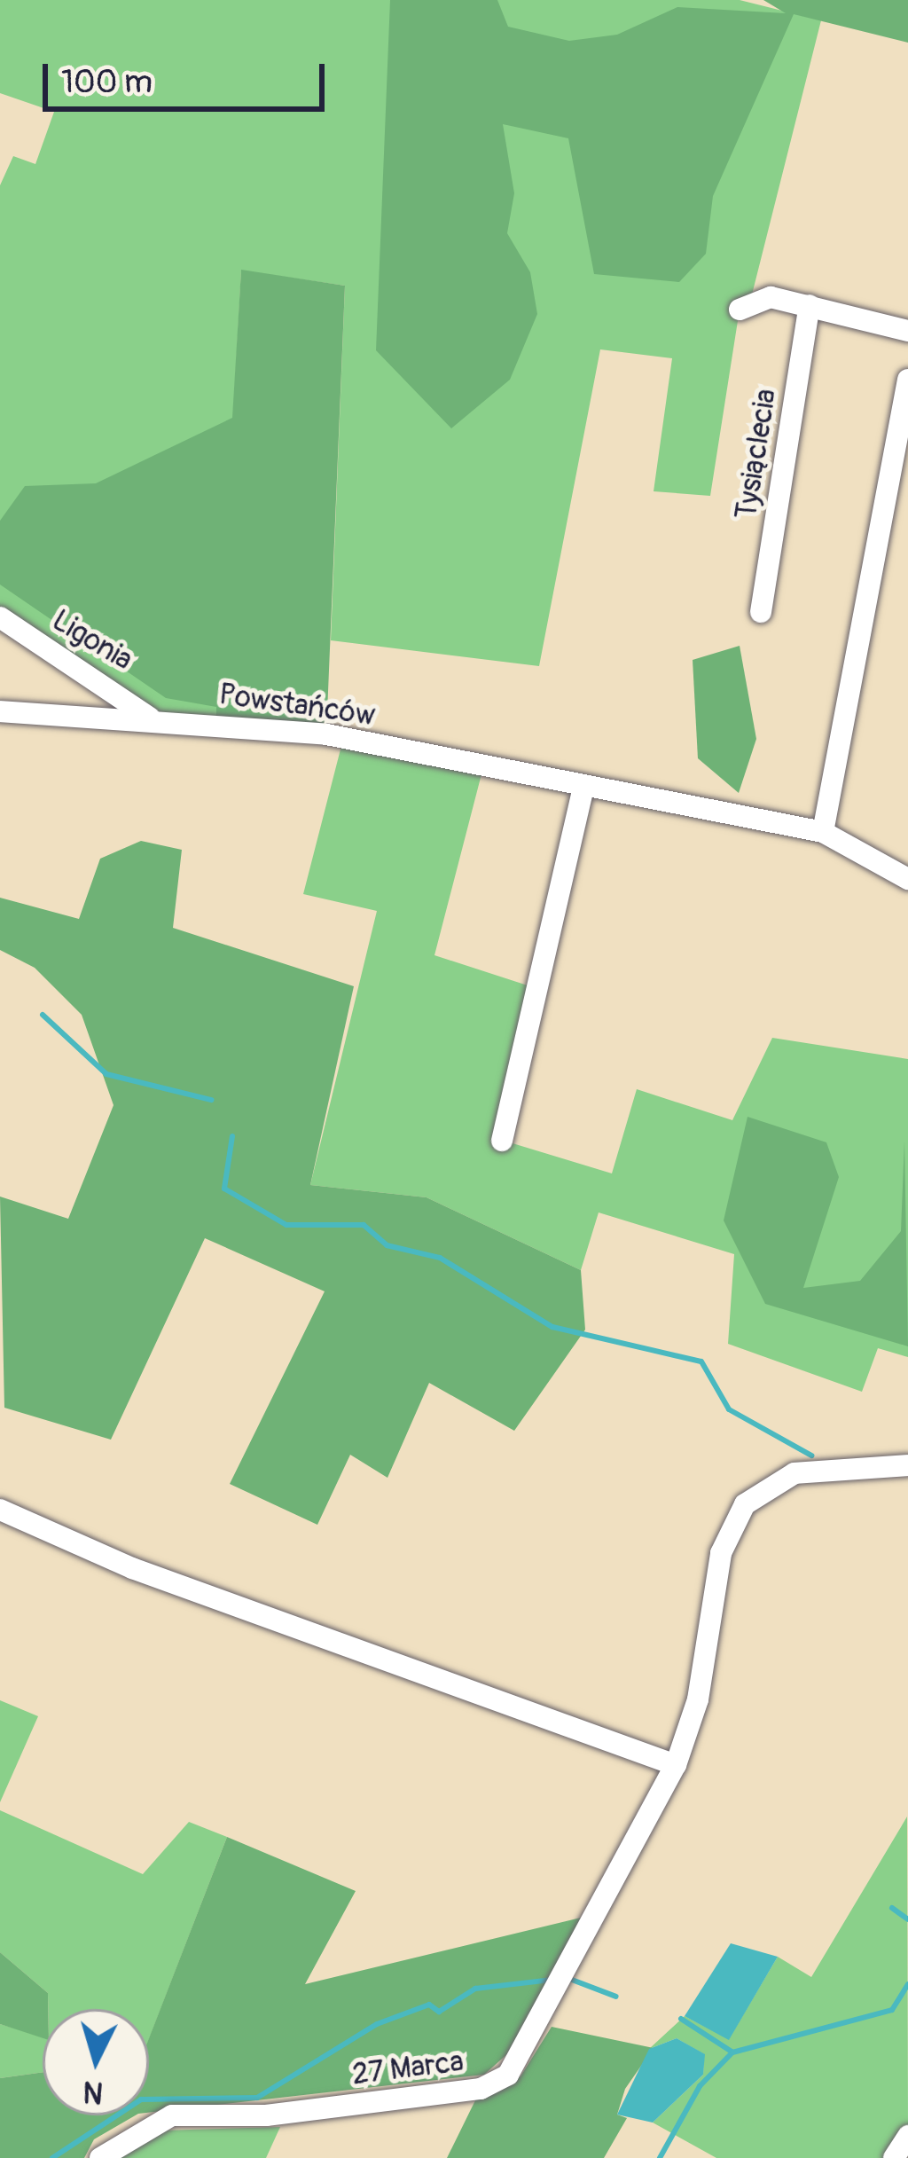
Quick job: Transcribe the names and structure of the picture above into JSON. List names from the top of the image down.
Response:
{
  "streets": {
    "street": [
      "Tysiąclecia",
      "Ligonia",
      "Powstańców",
      "27 Marca"
    ]
  },
  "crossings": [
    ["Ligonia", "Powstańców"]
  ],
  "scale_bar": "100 m",
  "north": "bottom"
}
